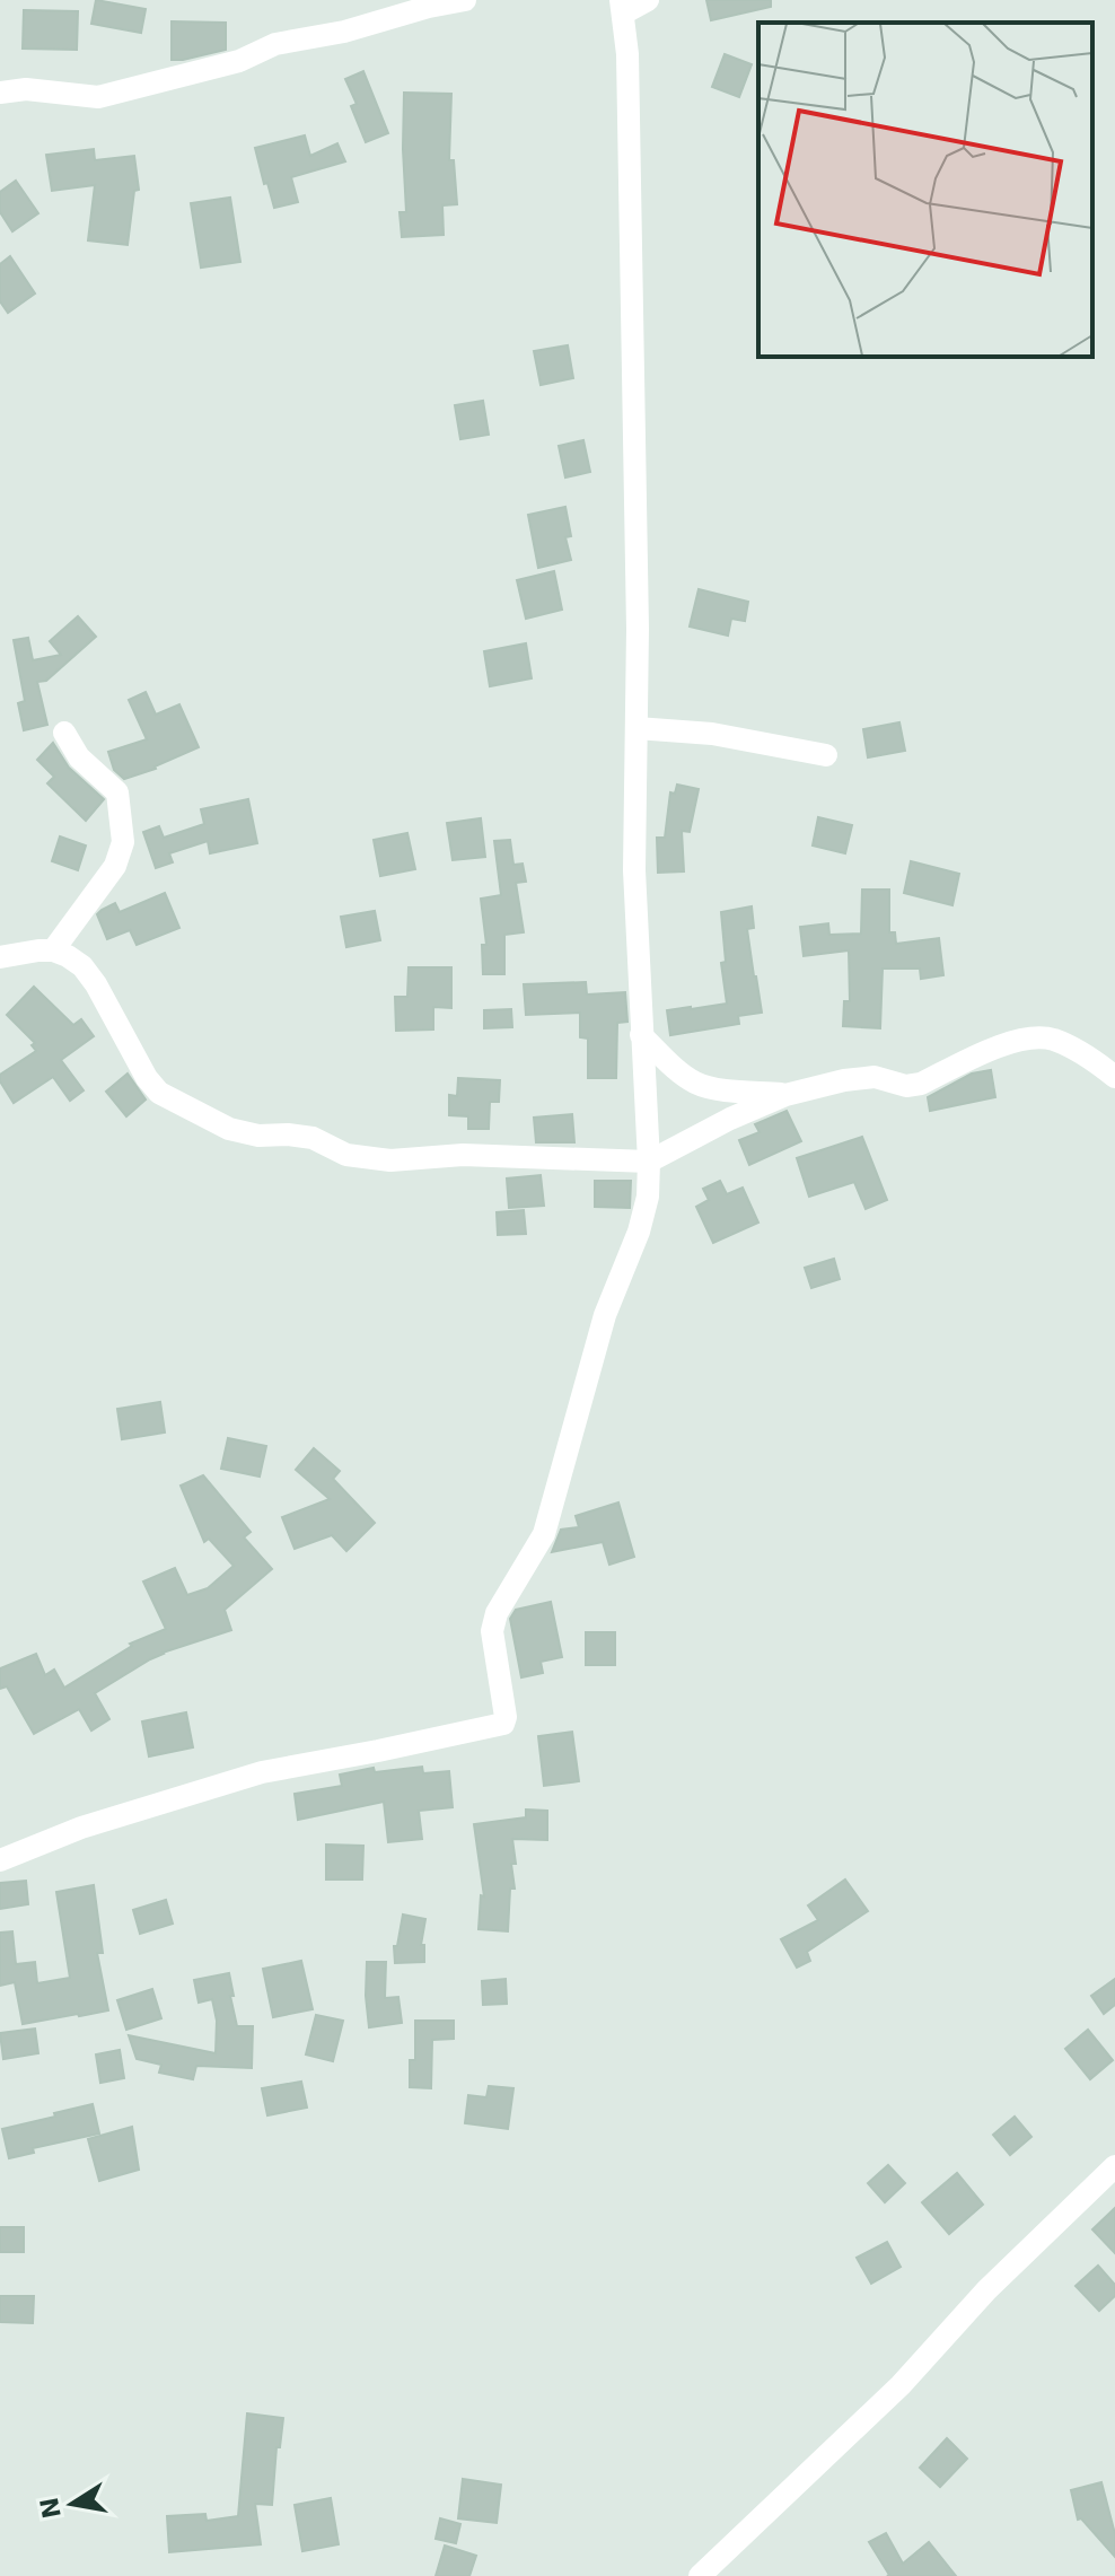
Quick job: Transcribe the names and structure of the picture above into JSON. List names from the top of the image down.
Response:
{
  "north": "left"
}
